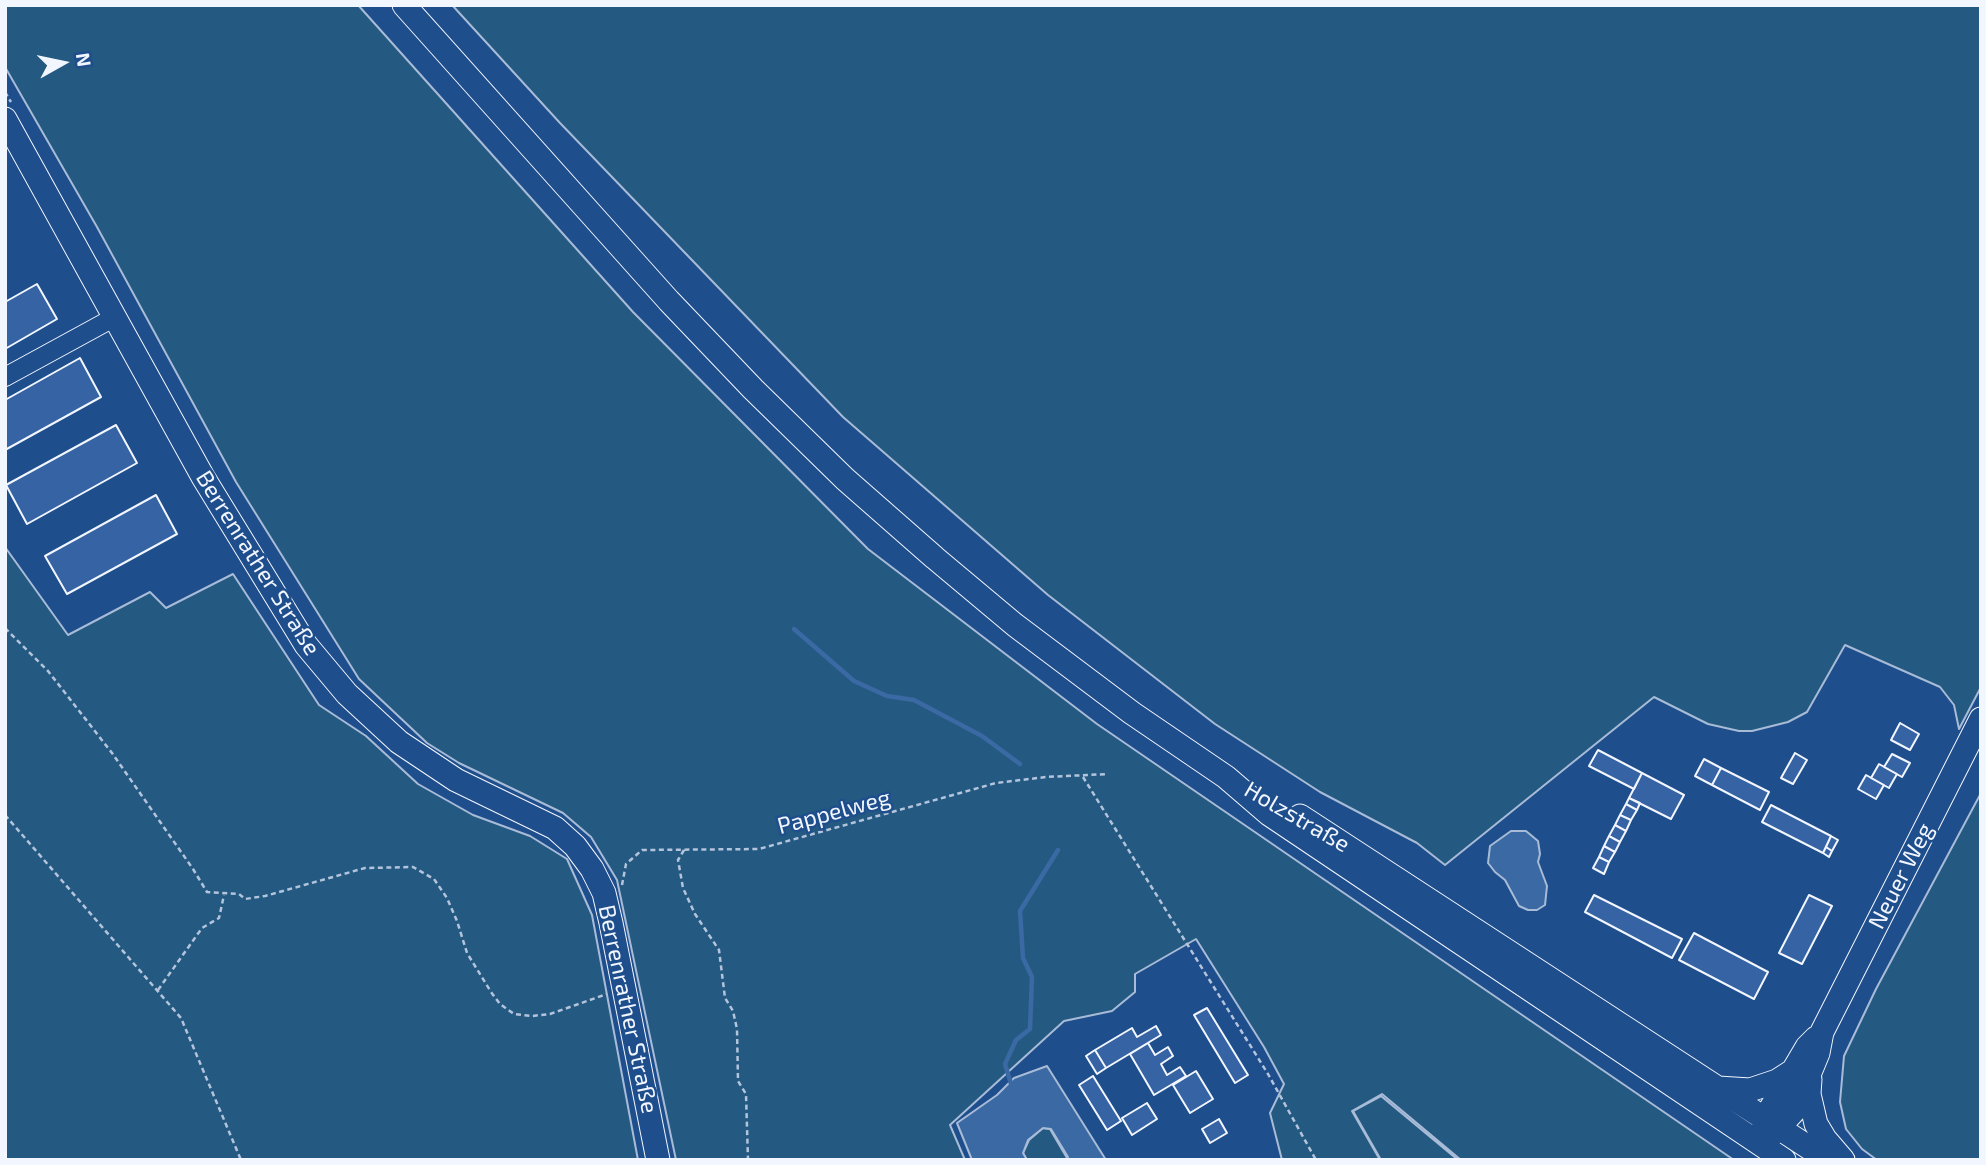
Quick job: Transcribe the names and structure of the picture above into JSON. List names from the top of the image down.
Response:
{
  "streets": {
    "main road": ["Berrenrather Straße", "Holzstraße", "Neuer Weg"],
    "path": ["Pappelweg"]
  },
  "crossings": [
    ["Holzstraße", "Neuer Weg"]
  ],
  "north": "right"
}
